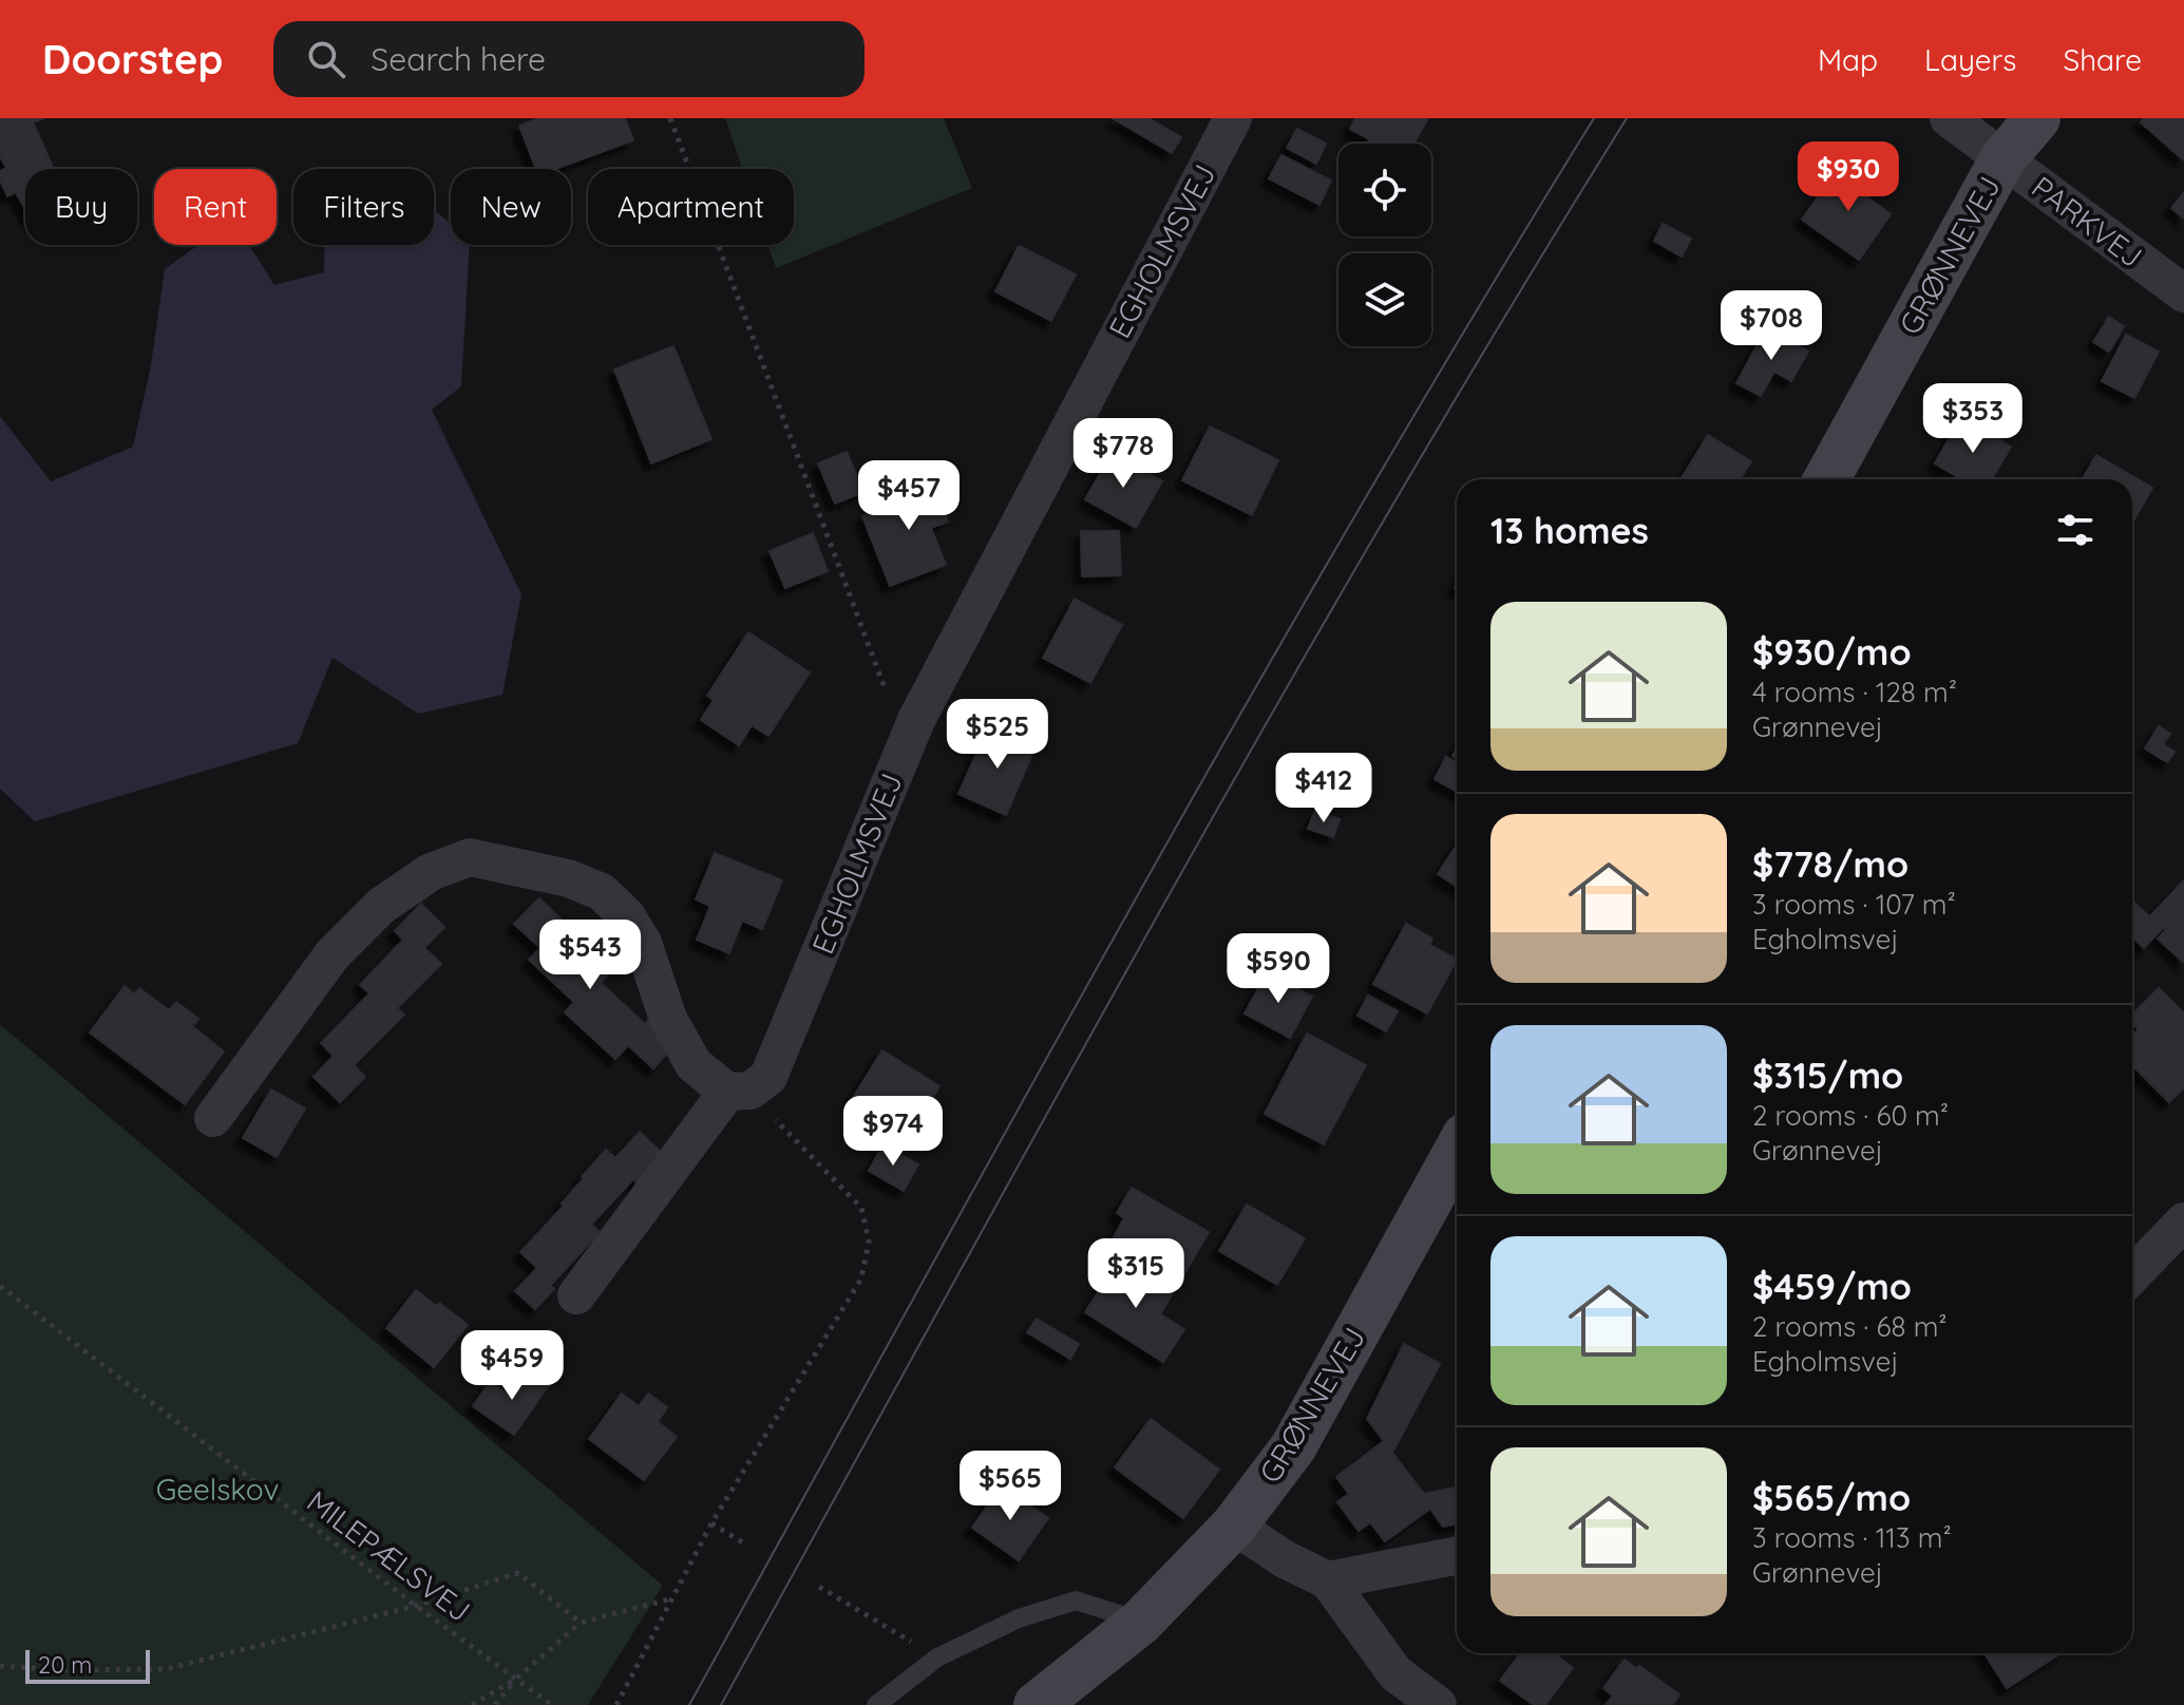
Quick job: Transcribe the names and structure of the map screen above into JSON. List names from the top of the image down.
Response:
{
  "streets": {
    "street": ["PARKVEJ", "EGHOLMSVEJ", "GRØNNEVEJ"],
    "path": ["MILEPÆLSVEJ"]
  },
  "crossings": [
    ["PARKVEJ", "GRØNNEVEJ"]
  ],
  "parks": ["Geelskov"],
  "scale_bar": "20 m",
  "page": {
    "header": "Doorstep",
    "search": "Search here",
    "nav": ["Map", "Layers", "Share"],
    "price": [
      "$930",
      "$708",
      "$353",
      "$778",
      "$457",
      "$525",
      "$412",
      "$543",
      "$590",
      "$974",
      "$315",
      "$459",
      "$565"
    ],
    "chip": [
      "Buy",
      "Rent",
      "Filters",
      "New",
      "Apartment"
    ],
    "heading": "13 homes",
    "list": [
      {
        "name": "$930/mo",
        "note": "4 rooms · 128 m² · Grønnevej"
      },
      {
        "name": "$778/mo",
        "note": "3 rooms · 107 m² · Egholmsvej"
      },
      {
        "name": "$315/mo",
        "note": "2 rooms · 60 m² · Grønnevej"
      },
      {
        "name": "$459/mo",
        "note": "2 rooms · 68 m² · Egholmsvej"
      },
      {
        "name": "$565/mo",
        "note": "3 rooms · 113 m² · Grønnevej"
      }
    ],
    "scale": "20 m"
  }
}
